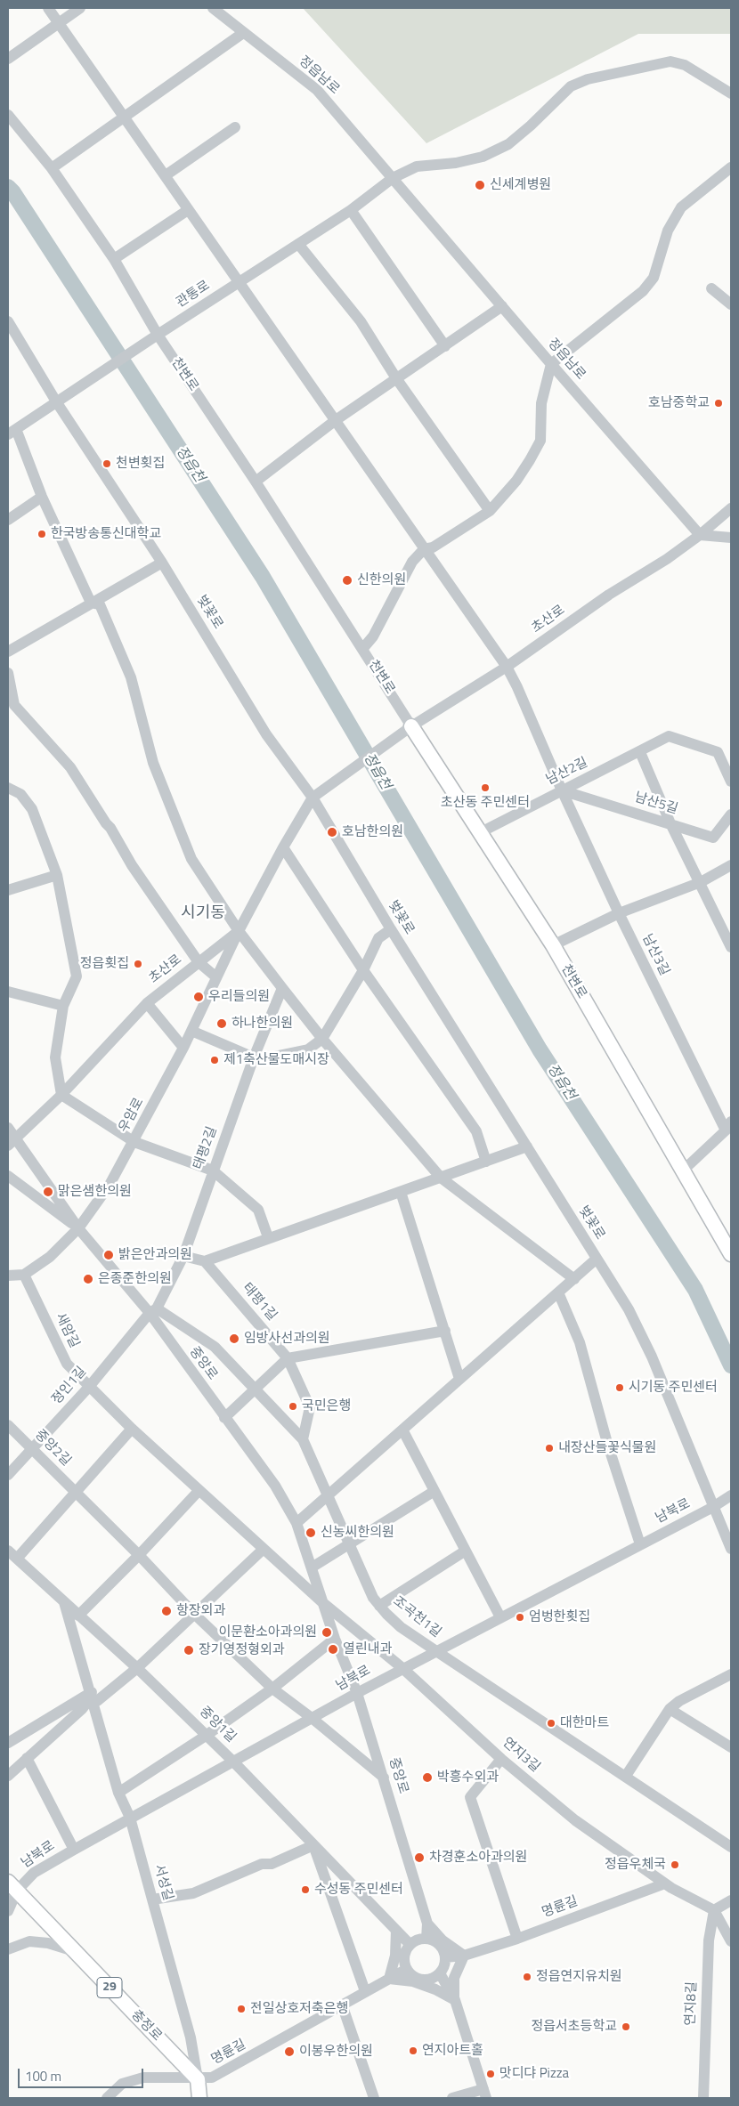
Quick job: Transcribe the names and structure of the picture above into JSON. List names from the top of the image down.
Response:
{
  "streets": {
    "main road": ["천변로", "29", "충정로"],
    "street": [
      "정읍남로",
      "관통로",
      "벚꽃로",
      "초산로",
      "남산2길",
      "남산5길",
      "남산3길",
      "우암로",
      "태평2길",
      "태평1길",
      "새암길",
      "중앙로",
      "정인1길",
      "중앙2길",
      "남북로",
      "조곡천1길",
      "중앙1길",
      "연지3길",
      "서성길",
      "명륜길",
      "연지8길"
    ]
  },
  "crossings": [
    ["정읍남로", "관통로"],
    ["정읍남로", "초산로"],
    ["관통로", "천변로"],
    ["관통로", "벚꽃로"],
    ["관통로", "남산3길"],
    ["천변로", "초산로"],
    ["천변로", "남산2길"],
    ["벚꽃로", "초산로"],
    ["벚꽃로", "남북로"],
    ["초산로", "남산3길"],
    ["초산로", "우암로"],
    ["초산로", "중앙로"],
    ["남산2길", "남산5길"],
    ["남산2길", "남산3길"],
    ["남산5길", "남산3길"],
    ["우암로", "새암길"],
    ["우암로", "중앙로"],
    ["태평2길", "중앙로"],
    ["태평2길", "정인1길"],
    ["태평2길", "조곡천1길"],
    ["태평1길", "조곡천1길"],
    ["새암길", "중앙로"],
    ["새암길", "정인1길"],
    ["새암길", "연지3길"],
    ["중앙로", "정인1길"],
    ["중앙로", "중앙2길"],
    ["중앙로", "남북로"],
    ["중앙로", "조곡천1길"],
    ["중앙로", "연지3길"],
    ["정인1길", "중앙2길"],
    ["정인1길", "조곡천1길"],
    ["중앙2길", "남북로"],
    ["남북로", "조곡천1길"],
    ["남북로", "중앙1길"],
    ["남북로", "연지3길"],
    ["남북로", "서성길"],
    ["남북로", "충정로"],
    ["중앙1길", "서성길"],
    ["중앙1길", "명륜길"],
    ["연지3길", "명륜길"],
    ["연지3길", "연지8길"],
    ["서성길", "명륜길"],
    ["서성길", "충정로"],
    ["명륜길", "충정로"]
  ],
  "districts": ["시기동"],
  "water": ["정읍천"],
  "places": [
    "신세계병원",
    "호남중학교",
    "천변횟집",
    "한국방송통신대학교",
    "신한의원",
    "초산동 주민센터",
    "호남한의원",
    "정읍횟집",
    "우리들의원",
    "하나한의원",
    "제1축산물도매시장",
    "맑은샘한의원",
    "밝은안과의원",
    "은종준한의원",
    "임방사선과의원",
    "시기동 주민센터",
    "국민은행",
    "내장산들꽃식물원",
    "신농씨한의원",
    "항장외과",
    "엄벙한횟집",
    "이문환소아과의원",
    "열린내과",
    "장기영정형외과",
    "대한마트",
    "박흥수외과",
    "차경훈소아과의원",
    "정읍우체국",
    "수성동 주민센터",
    "정읍연지유치원",
    "전일상호저축은행",
    "정읍서초등학교",
    "연지아트홀",
    "이봉우한의원",
    "맛디댜 Pizza"
  ],
  "scale_bar": "100 m"
}
